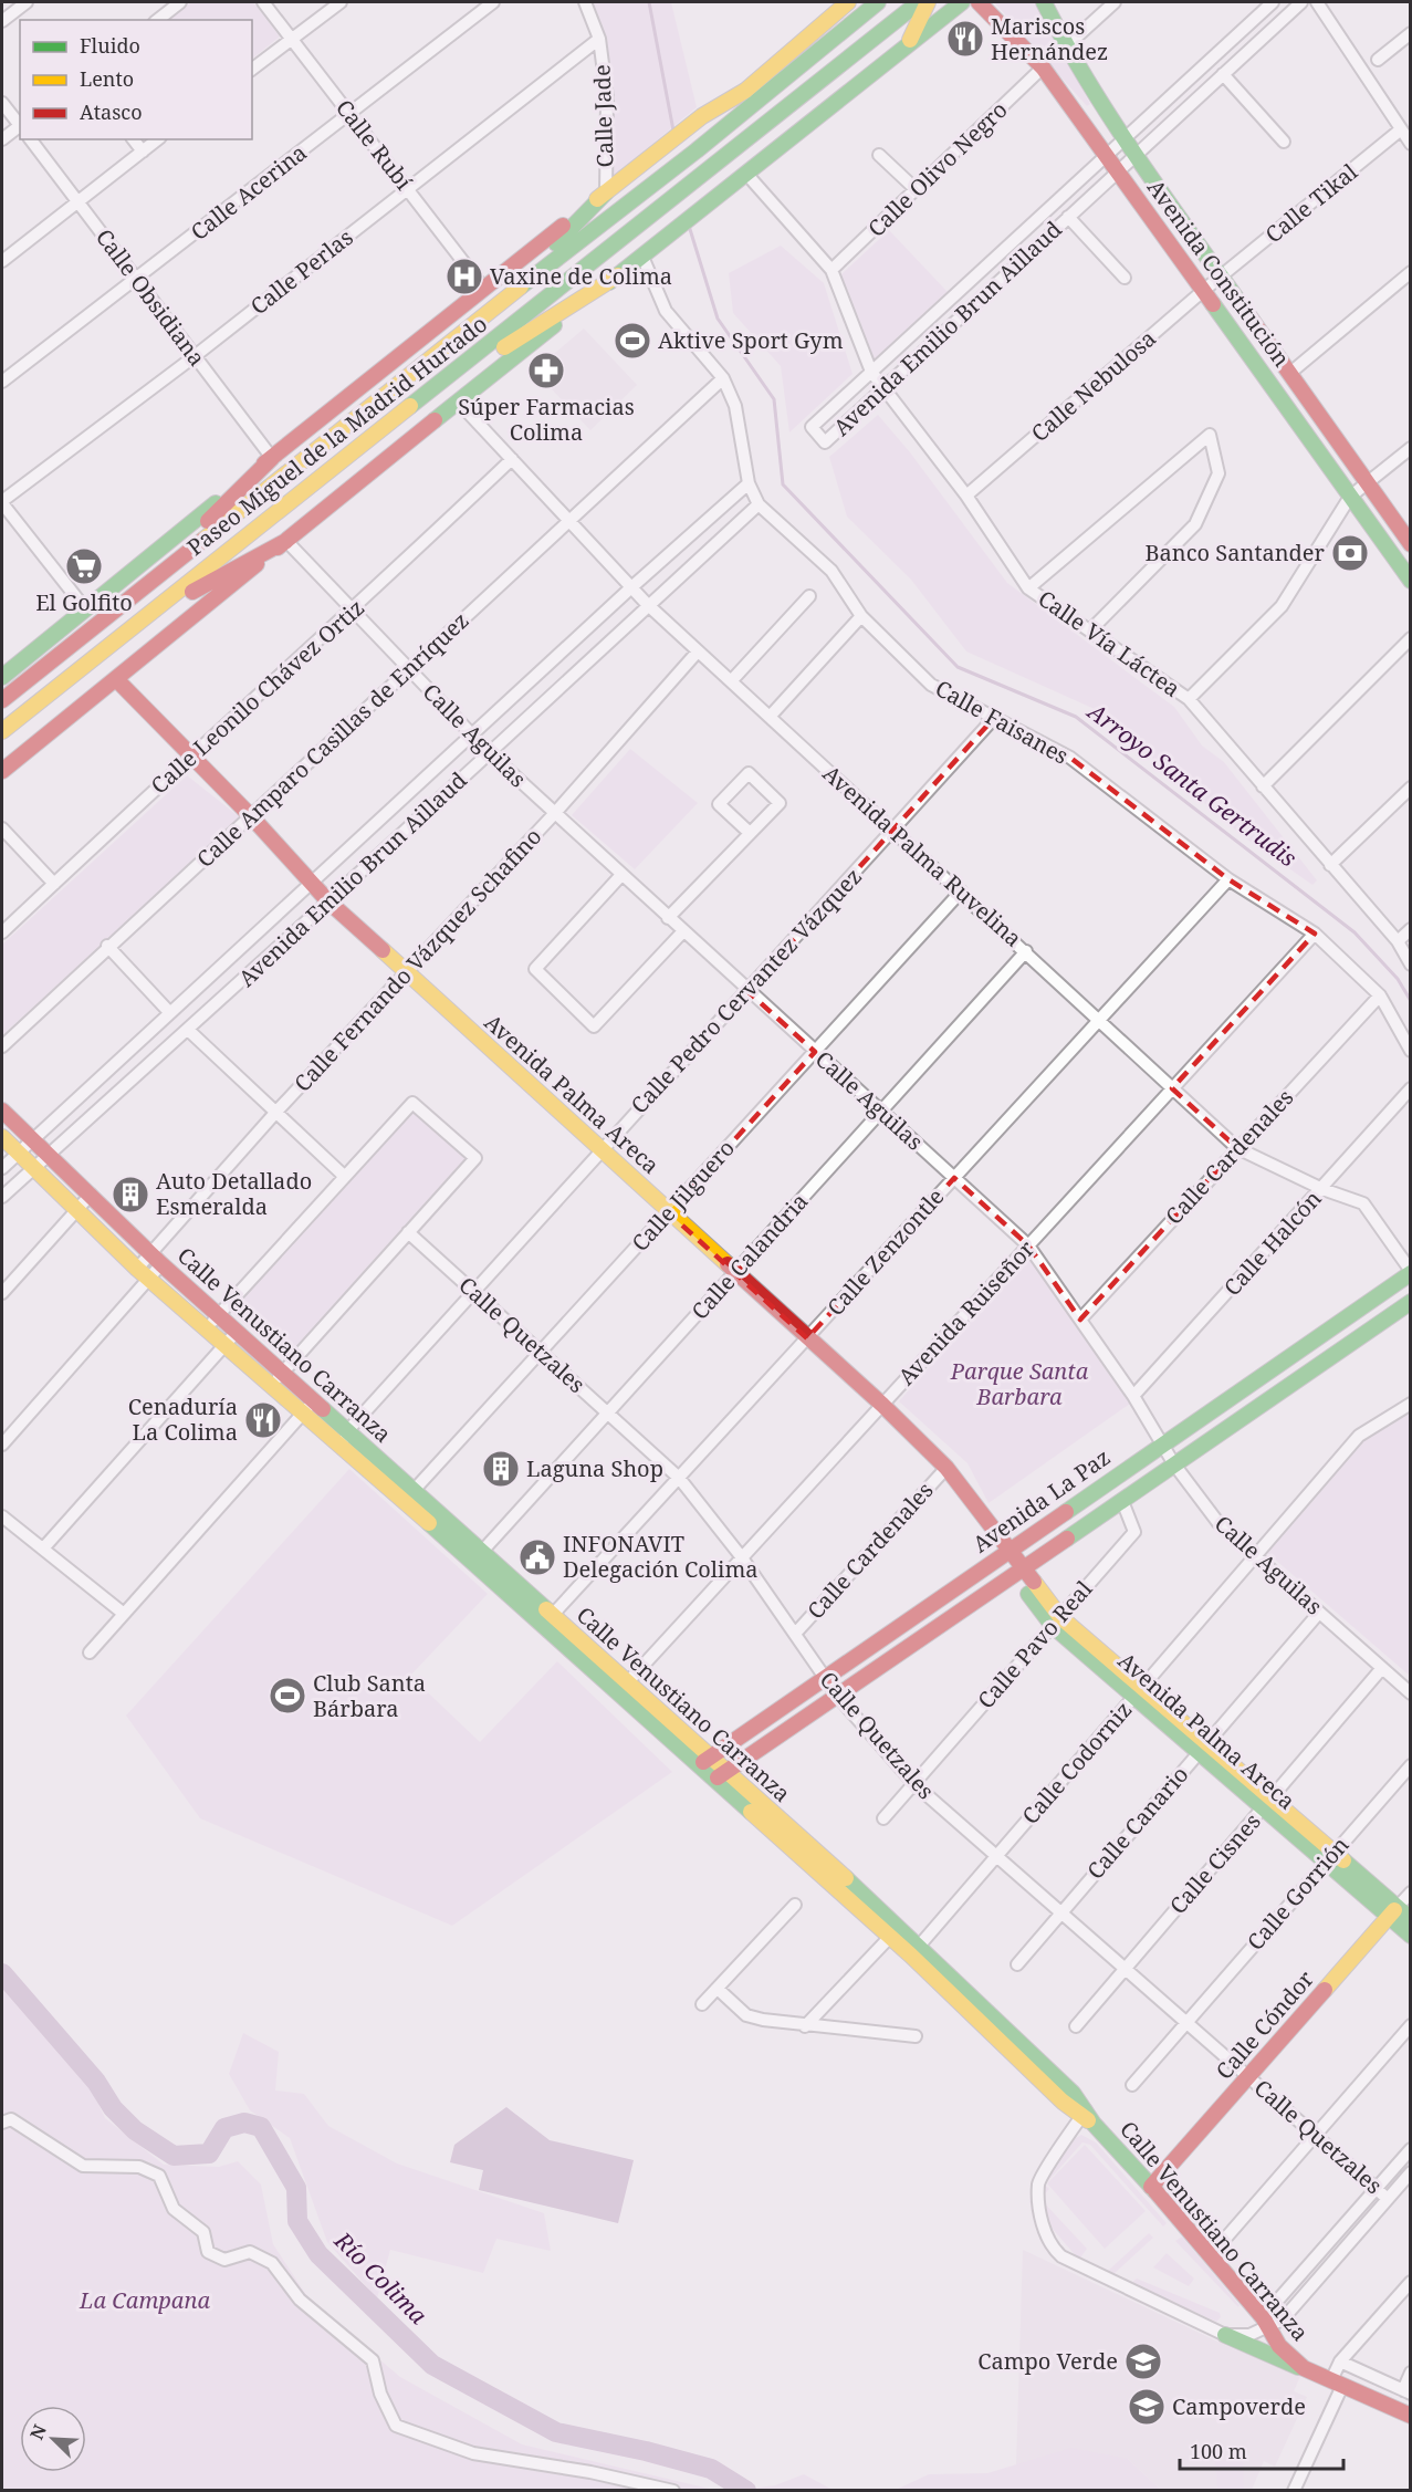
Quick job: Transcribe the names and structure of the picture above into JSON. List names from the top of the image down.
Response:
{
  "streets": {
    "main road": [
      "Avenida Constitución",
      "Paseo Miguel de la Madrid Hurtado",
      "Avenida Palma Areca",
      "Calle Venustiano Carranza",
      "Avenida La Paz",
      "Calle Cóndor"
    ],
    "street": [
      "Calle Jade",
      "Calle Rubí",
      "Calle Olivo Negro",
      "Calle Acerina",
      "Calle Tikal",
      "Calle Perlas",
      "Calle Obsidiana",
      "Avenida Emilio Brun Aillaud",
      "Calle Nebulosa",
      "Calle Vía Láctea",
      "Calle Leonilo Chávez Ortiz",
      "Calle Faisanes",
      "Calle Aguilas",
      "Calle Amparo Casillas de Enríquez",
      "Avenida Palma Ruvelina",
      "Calle Fernando Vázquez Schafino",
      "Calle Pedro Cervantez Vázquez",
      "Calle Cardenales",
      "Calle Jilguero",
      "Calle Halcón",
      "Calle Zenzontle",
      "Calle Calandria",
      "Avenida Ruiseñor",
      "Calle Quetzales",
      "Calle Pavo Real",
      "Calle Codorniz",
      "Calle Canario",
      "Calle Cisnes",
      "Calle Gorrión"
    ]
  },
  "crossings": [
    ["Calle Jade", "Calle Perlas"],
    ["Calle Rubí", "Calle Acerina"],
    ["Calle Rubí", "Calle Perlas"],
    ["Calle Olivo Negro", "Avenida Constitución"],
    ["Calle Olivo Negro", "Calle Vía Láctea"],
    ["Calle Acerina", "Calle Obsidiana"],
    ["Calle Tikal", "Avenida Constitución"],
    ["Calle Tikal", "Calle Nebulosa"],
    ["Calle Perlas", "Calle Obsidiana"],
    ["Avenida Constitución", "Avenida Emilio Brun Aillaud"],
    ["Avenida Constitución", "Calle Nebulosa"],
    ["Avenida Emilio Brun Aillaud", "Calle Vía Láctea"],
    ["Avenida Emilio Brun Aillaud", "Calle Faisanes"],
    ["Avenida Emilio Brun Aillaud", "Calle Aguilas"],
    ["Avenida Emilio Brun Aillaud", "Avenida Palma Ruvelina"],
    ["Avenida Emilio Brun Aillaud", "Avenida Palma Areca"],
    ["Avenida Emilio Brun Aillaud", "Calle Venustiano Carranza"],
    ["Calle Nebulosa", "Calle Vía Láctea"],
    ["Calle Leonilo Chávez Ortiz", "Calle Aguilas"],
    ["Calle Leonilo Chávez Ortiz", "Avenida Palma Ruvelina"],
    ["Calle Leonilo Chávez Ortiz", "Avenida Palma Areca"],
    ["Calle Faisanes", "Calle Amparo Casillas de Enríquez"],
    ["Calle Faisanes", "Calle Pedro Cervantez Vázquez"],
    ["Calle Faisanes", "Calle Cardenales"],
    ["Calle Faisanes", "Calle Zenzontle"],
    ["Calle Faisanes", "Avenida Ruiseñor"],
    ["Calle Aguilas", "Calle Amparo Casillas de Enríquez"],
    ["Calle Aguilas", "Calle Fernando Vázquez Schafino"],
    ["Calle Aguilas", "Calle Pedro Cervantez Vázquez"],
    ["Calle Aguilas", "Calle Cardenales"],
    ["Calle Aguilas", "Calle Jilguero"],
    ["Calle Aguilas", "Calle Halcón"],
    ["Calle Aguilas", "Calle Zenzontle"],
    ["Calle Aguilas", "Calle Calandria"],
    ["Calle Aguilas", "Avenida Ruiseñor"],
    ["Calle Aguilas", "Avenida La Paz"],
    ["Calle Aguilas", "Calle Codorniz"],
    ["Calle Aguilas", "Calle Canario"],
    ["Calle Aguilas", "Calle Cisnes"],
    ["Calle Amparo Casillas de Enríquez", "Avenida Palma Ruvelina"],
    ["Calle Amparo Casillas de Enríquez", "Avenida Palma Areca"],
    ["Avenida Palma Ruvelina", "Calle Fernando Vázquez Schafino"],
    ["Avenida Palma Ruvelina", "Calle Pedro Cervantez Vázquez"],
    ["Avenida Palma Ruvelina", "Calle Cardenales"],
    ["Avenida Palma Ruvelina", "Calle Jilguero"],
    ["Avenida Palma Ruvelina", "Calle Halcón"],
    ["Avenida Palma Ruvelina", "Calle Zenzontle"],
    ["Avenida Palma Ruvelina", "Calle Calandria"],
    ["Avenida Palma Ruvelina", "Avenida Ruiseñor"],
    ["Avenida Palma Ruvelina", "Avenida La Paz"],
    ["Calle Fernando Vázquez Schafino", "Avenida Palma Areca"],
    ["Calle Fernando Vázquez Schafino", "Calle Venustiano Carranza"],
    ["Calle Pedro Cervantez Vázquez", "Avenida Palma Areca"],
    ["Calle Pedro Cervantez Vázquez", "Calle Quetzales"],
    ["Calle Pedro Cervantez Vázquez", "Calle Venustiano Carranza"],
    ["Avenida Palma Areca", "Calle Cardenales"],
    ["Avenida Palma Areca", "Calle Jilguero"],
    ["Avenida Palma Areca", "Calle Zenzontle"],
    ["Avenida Palma Areca", "Calle Calandria"],
    ["Avenida Palma Areca", "Avenida Ruiseñor"],
    ["Avenida Palma Areca", "Avenida La Paz"],
    ["Avenida Palma Areca", "Calle Pavo Real"],
    ["Avenida Palma Areca", "Calle Codorniz"],
    ["Avenida Palma Areca", "Calle Canario"],
    ["Avenida Palma Areca", "Calle Cisnes"],
    ["Avenida Palma Areca", "Calle Gorrión"],
    ["Avenida Palma Areca", "Calle Cóndor"],
    ["Calle Cardenales", "Calle Quetzales"],
    ["Calle Jilguero", "Calle Quetzales"],
    ["Calle Jilguero", "Calle Venustiano Carranza"],
    ["Calle Zenzontle", "Calle Quetzales"],
    ["Calle Zenzontle", "Calle Venustiano Carranza"],
    ["Calle Calandria", "Calle Quetzales"],
    ["Calle Calandria", "Calle Venustiano Carranza"],
    ["Avenida Ruiseñor", "Calle Quetzales"],
    ["Avenida Ruiseñor", "Calle Venustiano Carranza"],
    ["Calle Quetzales", "Avenida La Paz"],
    ["Calle Quetzales", "Calle Pavo Real"],
    ["Calle Quetzales", "Calle Codorniz"],
    ["Calle Quetzales", "Calle Canario"],
    ["Calle Quetzales", "Calle Cisnes"],
    ["Calle Quetzales", "Calle Gorrión"],
    ["Calle Quetzales", "Calle Cóndor"],
    ["Calle Venustiano Carranza", "Avenida La Paz"],
    ["Calle Venustiano Carranza", "Calle Codorniz"],
    ["Calle Venustiano Carranza", "Calle Cóndor"],
    ["Avenida La Paz", "Calle Pavo Real"]
  ],
  "water": ["Arroyo Santa Gertrudis", "Río Colima"],
  "parks": ["Parque Santa Barbara", "La Campana"],
  "places": {
    "restaurant": ["Mariscos Hernández", "Cenaduría La Colima"],
    "hospital": ["Vaxine de Colima"],
    "sports": ["Aktive Sport Gym", "Club Santa Bárbara"],
    "pharmacy": ["Súper Farmacias Colima"],
    "bank": ["Banco Santander"],
    "supermarket": ["El Golfito"],
    "building": ["Auto Detallado Esmeralda", "Laguna Shop"],
    "public building": ["INFONAVIT Delegación Colima"],
    "school or university": ["Campo Verde", "Campoverde"]
  },
  "legend": ["Fluido", "Lento", "Atasco"],
  "scale_bar": "100 m",
  "north": "top left"
}
